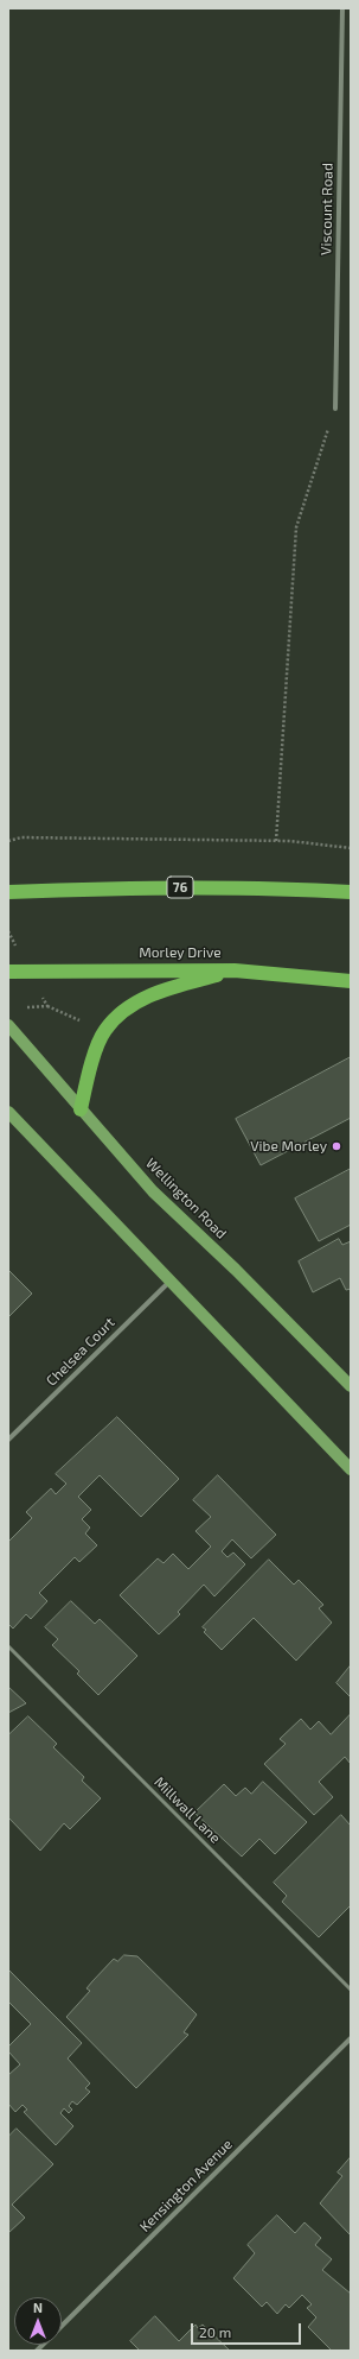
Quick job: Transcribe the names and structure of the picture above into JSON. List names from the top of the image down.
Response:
{
  "streets": {
    "highway": ["76", "Morley Drive"],
    "main road": ["Wellington Road"],
    "street": ["Viscount Road", "Chelsea Court", "Kensington Avenue"],
    "lane": ["Millwall Lane"]
  },
  "places": ["Vibe Morley"],
  "scale_bar": "20 m",
  "north": "top"
}
